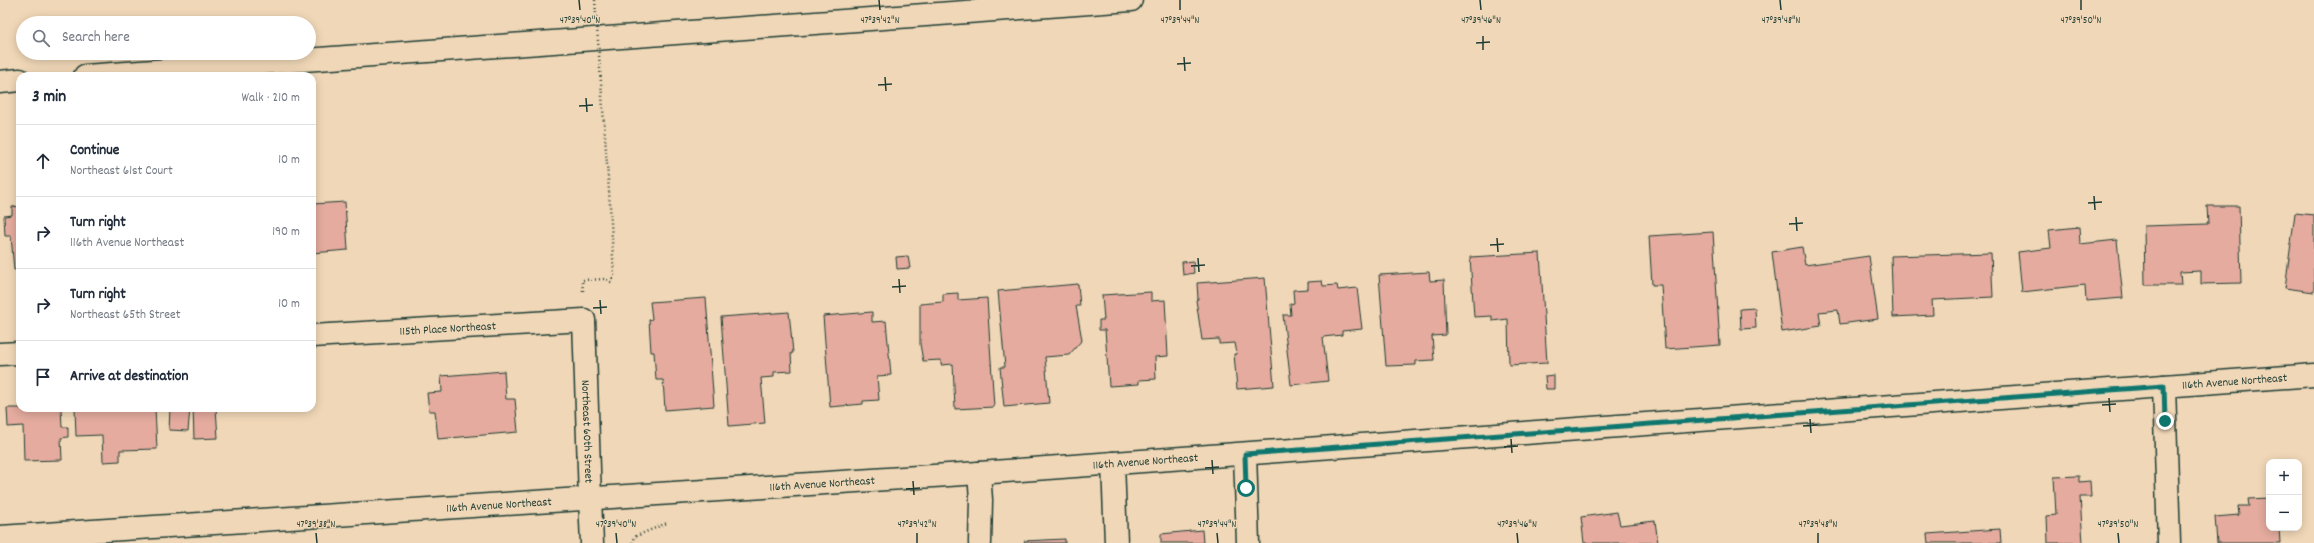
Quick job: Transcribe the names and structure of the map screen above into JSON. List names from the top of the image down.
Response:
{
  "streets": {
    "main road": ["115th Place Northeast", "116th Avenue Northeast", "Northeast 60th Street"]
  },
  "crossings": [
    ["115th Place Northeast", "Northeast 60th Street"],
    ["116th Avenue Northeast", "Northeast 60th Street"]
  ],
  "page": {
    "search": "Search here",
    "heading": ["3 min", "Walk · 210 m"],
    "list": [
      ["Continue", "Northeast 61st Court", "10 m"],
      ["Turn right", "116th Avenue Northeast", "190 m"],
      ["Turn right", "Northeast 65th Street", "10 m"],
      "Arrive at destination"
    ],
    "map_buttons": ["+", "−"]
  },
  "coordinates": [
    "47°39'40\"N",
    "47°39'42\"N",
    "47°39'44\"N",
    "47°39'46\"N",
    "47°39'48\"N",
    "47°39'50\"N",
    "47°39'38\"N"
  ]
}
